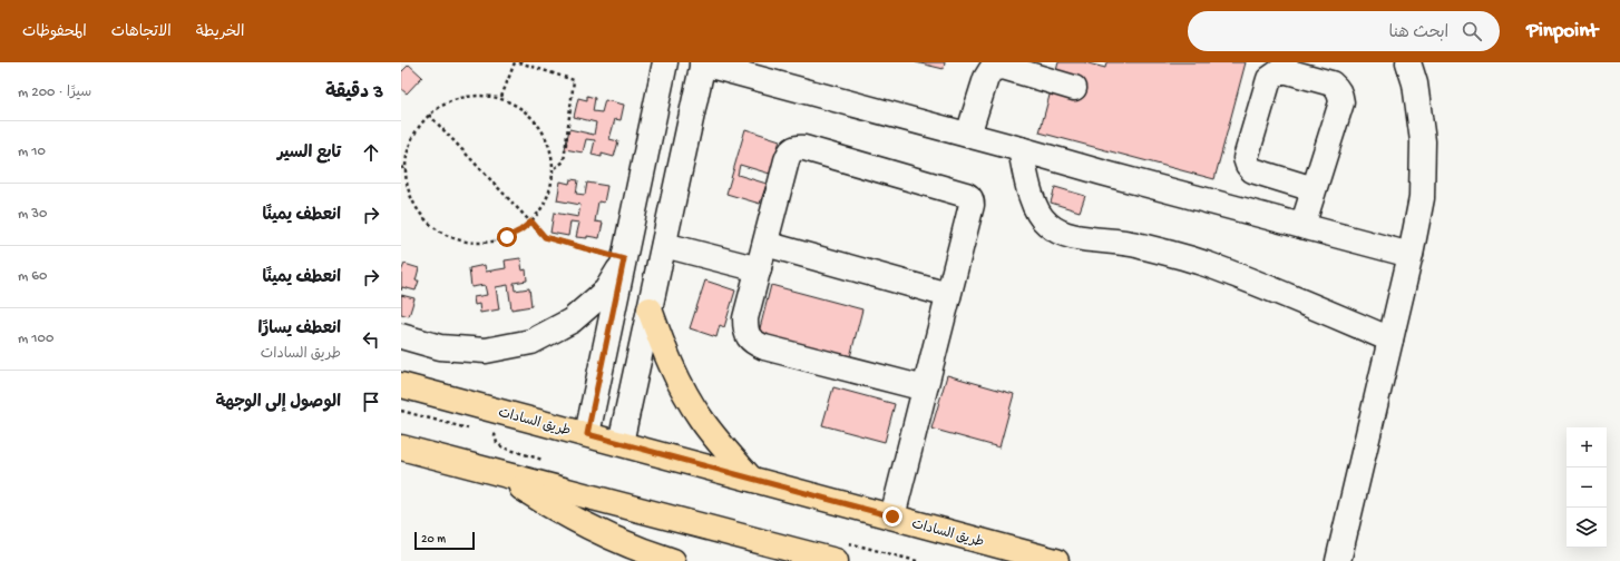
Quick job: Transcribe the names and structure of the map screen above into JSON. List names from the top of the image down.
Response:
{
  "streets": {
    "main road": ["طريق السادات"]
  },
  "scale_bar": "20 m",
  "page": {
    "header": "Pinpoint",
    "search": "ابحث هنا",
    "nav": ["الخريطة", "الاتجاهات", "المحفوظات"],
    "heading": ["3 دقيقة", "سيرًا · 200 m"],
    "list": [
      ["تابع السير", "10 m"],
      ["انعطف يمينًا", "30 m"],
      ["انعطف يمينًا", "60 m"],
      ["انعطف يسارًا", "طريق السادات", "100 m"],
      "الوصول إلى الوجهة"
    ],
    "map_buttons": ["+", "−"],
    "scale": "20 m"
  }
}
